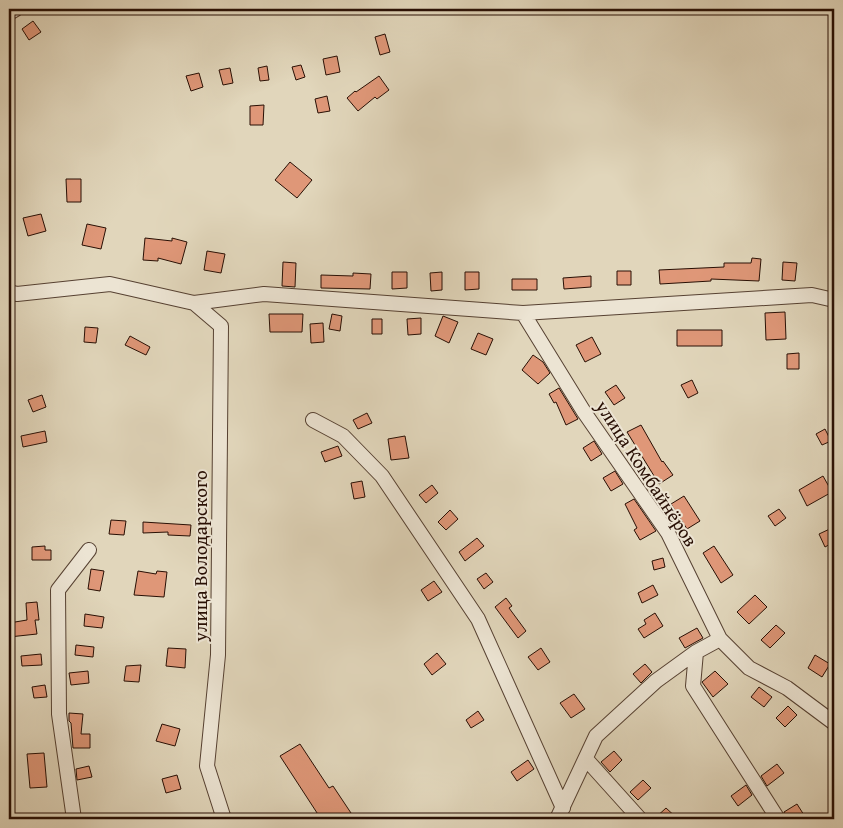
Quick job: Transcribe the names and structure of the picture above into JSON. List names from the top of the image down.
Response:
{
  "streets": {
    "street": ["улица Комбайнёров", "улица Володарского"]
  }
}
